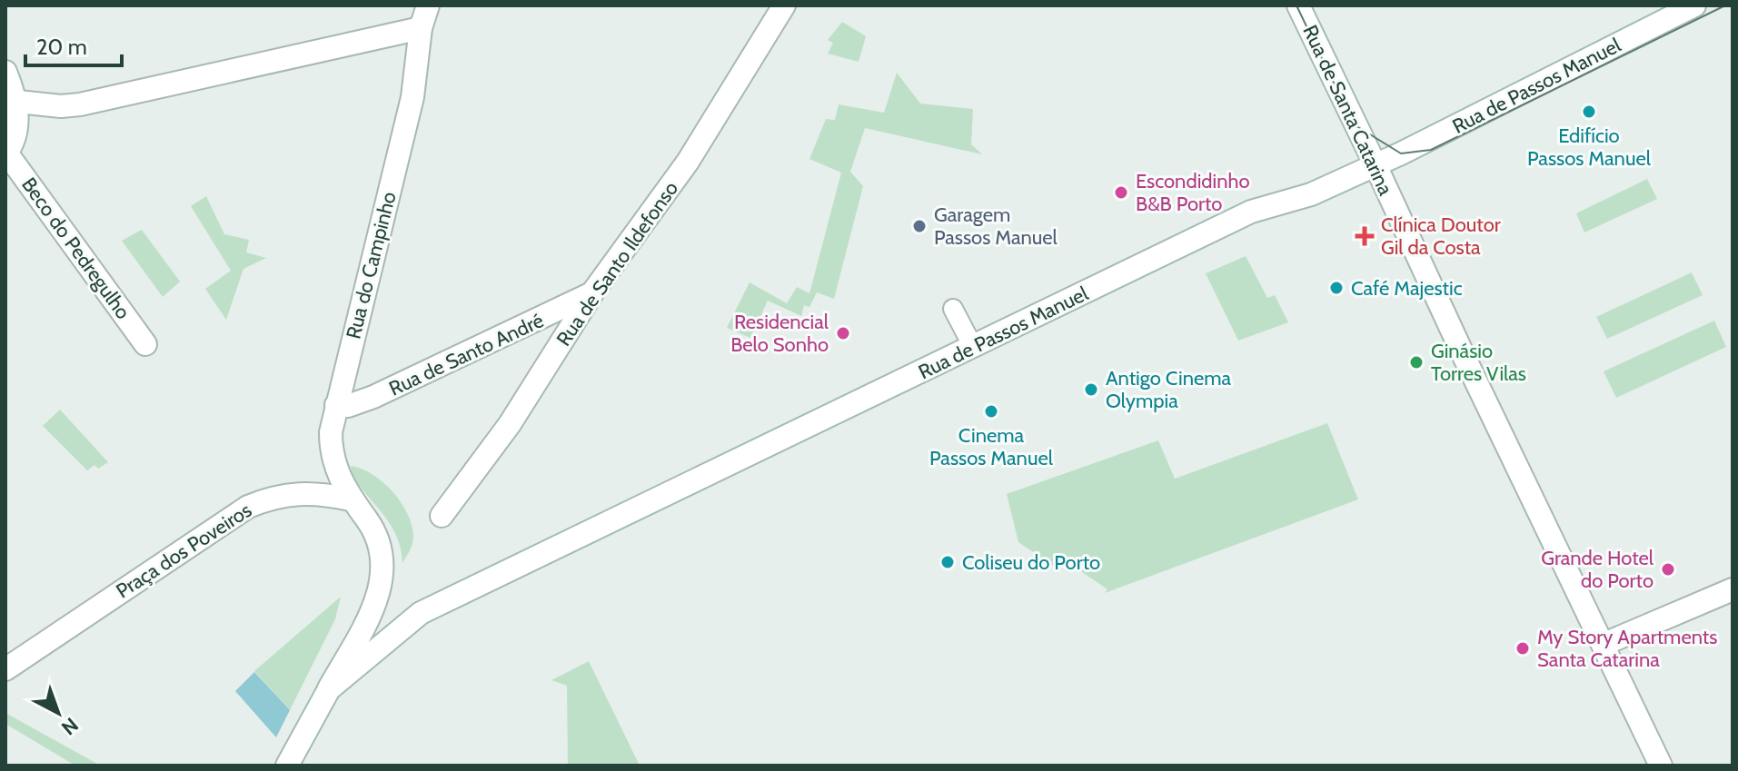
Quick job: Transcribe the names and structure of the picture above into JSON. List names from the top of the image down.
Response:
{
  "streets": {
    "street": [
      "Rua de Passos Manuel",
      "Rua de Santa Catarina",
      "Beco do Pedregulho",
      "Rua de Santo Ildefonso",
      "Rua do Campinho",
      "Rua de Santo André",
      "Praça dos Poveiros"
    ]
  },
  "crossings": [
    ["Rua de Passos Manuel", "Rua de Santa Catarina"],
    ["Rua de Santo Ildefonso", "Rua de Santo André"],
    ["Rua do Campinho", "Rua de Santo André"],
    ["Rua do Campinho", "Praça dos Poveiros"]
  ],
  "places": {
    "other": [
      "Edifício Passos Manuel",
      "Escondidinho B&B Porto",
      "Garagem Passos Manuel",
      "Café Majestic",
      "Residencial Belo Sonho",
      "Ginásio Torres Vilas",
      "Antigo Cinema Olympia",
      "Cinema Passos Manuel",
      "Coliseu do Porto",
      "Grande Hotel do Porto",
      "My Story Apartments Santa Catarina"
    ],
    "health": ["Clínica Doutor Gil da Costa"]
  },
  "scale_bar": "20 m",
  "north": "bottom right"
}
